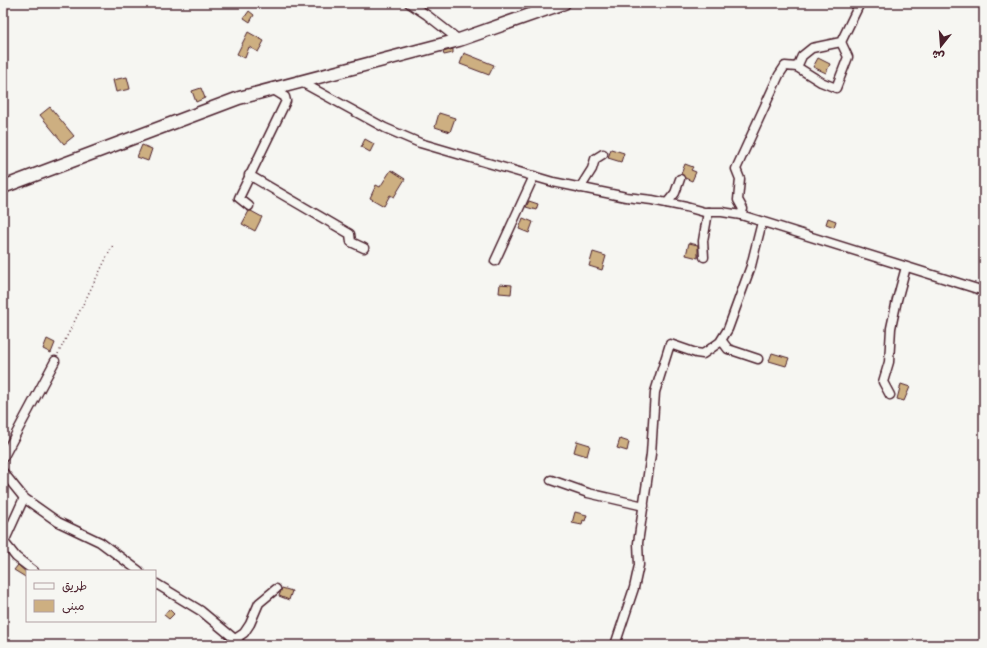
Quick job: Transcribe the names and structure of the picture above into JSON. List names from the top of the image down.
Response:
{
  "legend": ["طريق", "مبنى"],
  "north": "bottom"
}
